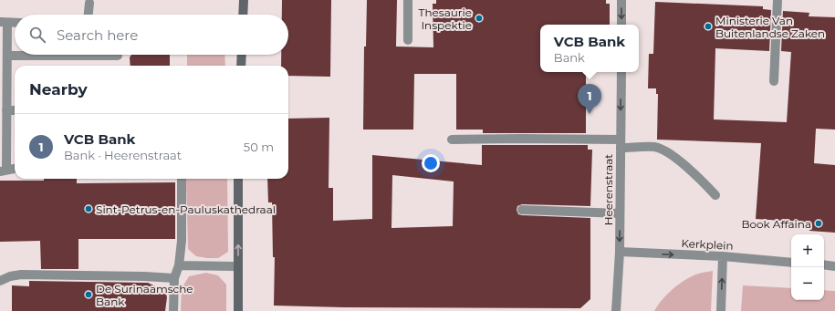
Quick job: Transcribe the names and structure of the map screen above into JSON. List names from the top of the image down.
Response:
{
  "streets": {
    "street": ["Heerenstraat", "Kerkplein"]
  },
  "crossings": [
    ["Heerenstraat", "Kerkplein"]
  ],
  "one_way": ["Heerenstraat", "Kerkplein"],
  "places": [
    "Thesaurie Inspektie",
    "Ministerie Van Buitenlandse Zaken",
    "Sint-Petrus-en-Pauluskathedraal",
    "Book Affaina",
    "De Surinaamsche Bank"
  ],
  "page": {
    "search": "Search here",
    "popup": ["VCB Bank", "Bank"],
    "heading": "Nearby",
    "pins": "1",
    "list": [
      {
        "mark": "1",
        "name": "VCB Bank",
        "note": "Bank · Heerenstraat",
        "value": "50 m"
      }
    ],
    "map_buttons": ["+", "−"]
  }
}
